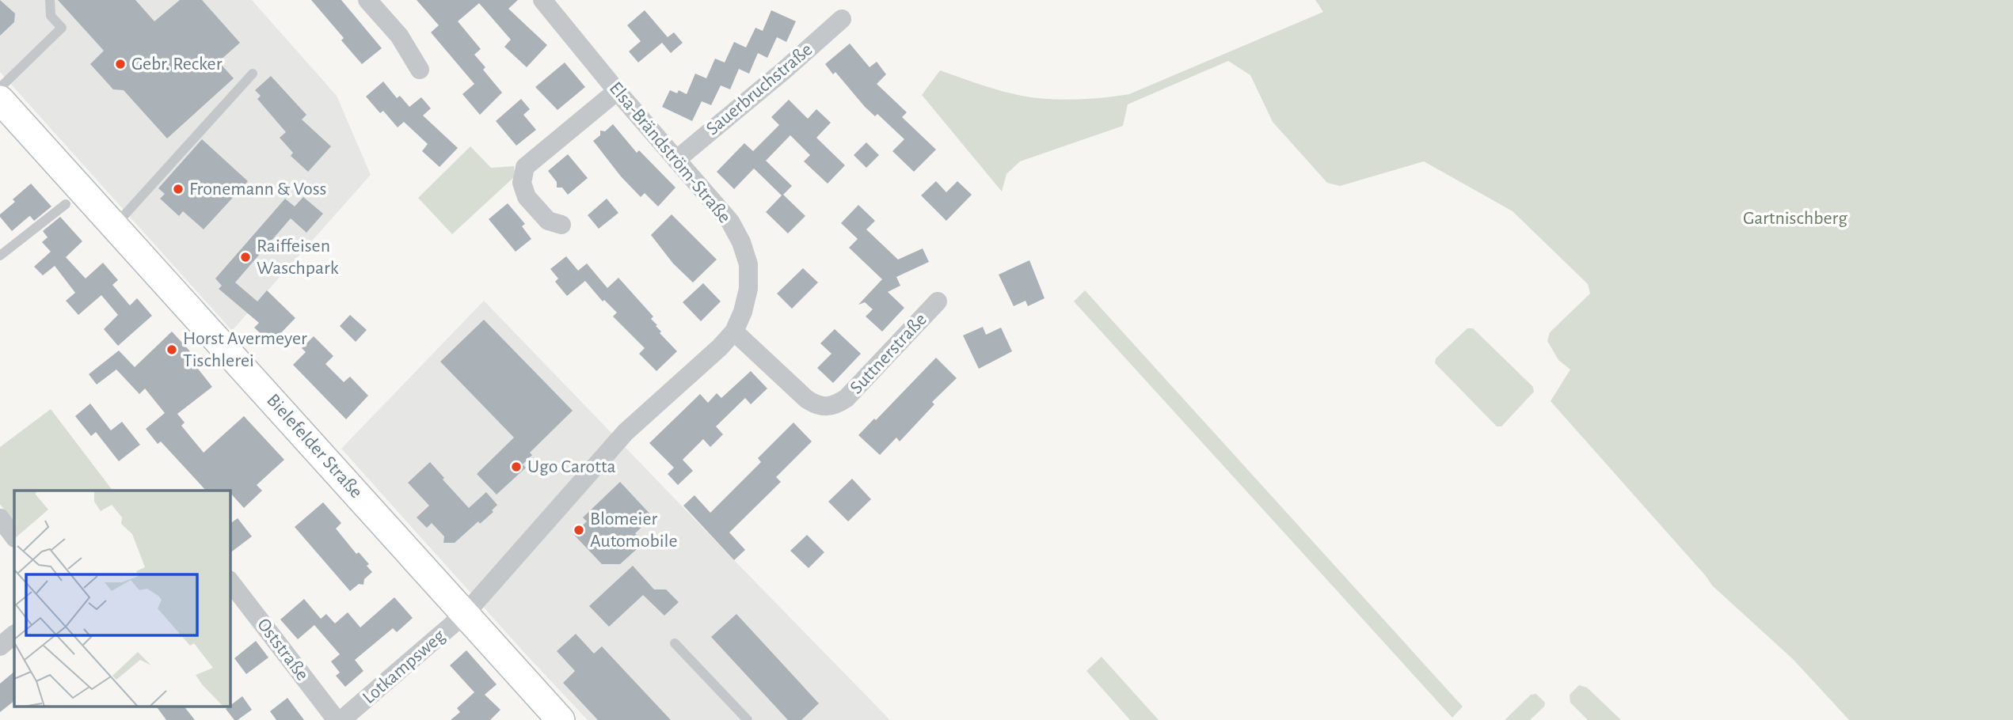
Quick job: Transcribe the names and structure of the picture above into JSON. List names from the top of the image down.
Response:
{
  "streets": {
    "street": [
      "Sauerbruchstraße",
      "Elsa-Brändström-Straße",
      "Suttnerstraße",
      "Bielefelder Straße",
      "Oststraße",
      "Lotkampsweg"
    ]
  },
  "crossings": [
    ["Sauerbruchstraße", "Elsa-Brändström-Straße"],
    ["Elsa-Brändström-Straße", "Suttnerstraße"],
    ["Elsa-Brändström-Straße", "Bielefelder Straße"],
    ["Elsa-Brändström-Straße", "Lotkampsweg"],
    ["Bielefelder Straße", "Lotkampsweg"]
  ],
  "parks": ["Gartnischberg"],
  "places": [
    "Gebr. Recker",
    "Fronemann & Voss",
    "Raiffeisen Waschpark",
    "Horst Avermeyer Tischlerei",
    "Ugo Carotta",
    "Blomeier Automobile"
  ]
}
